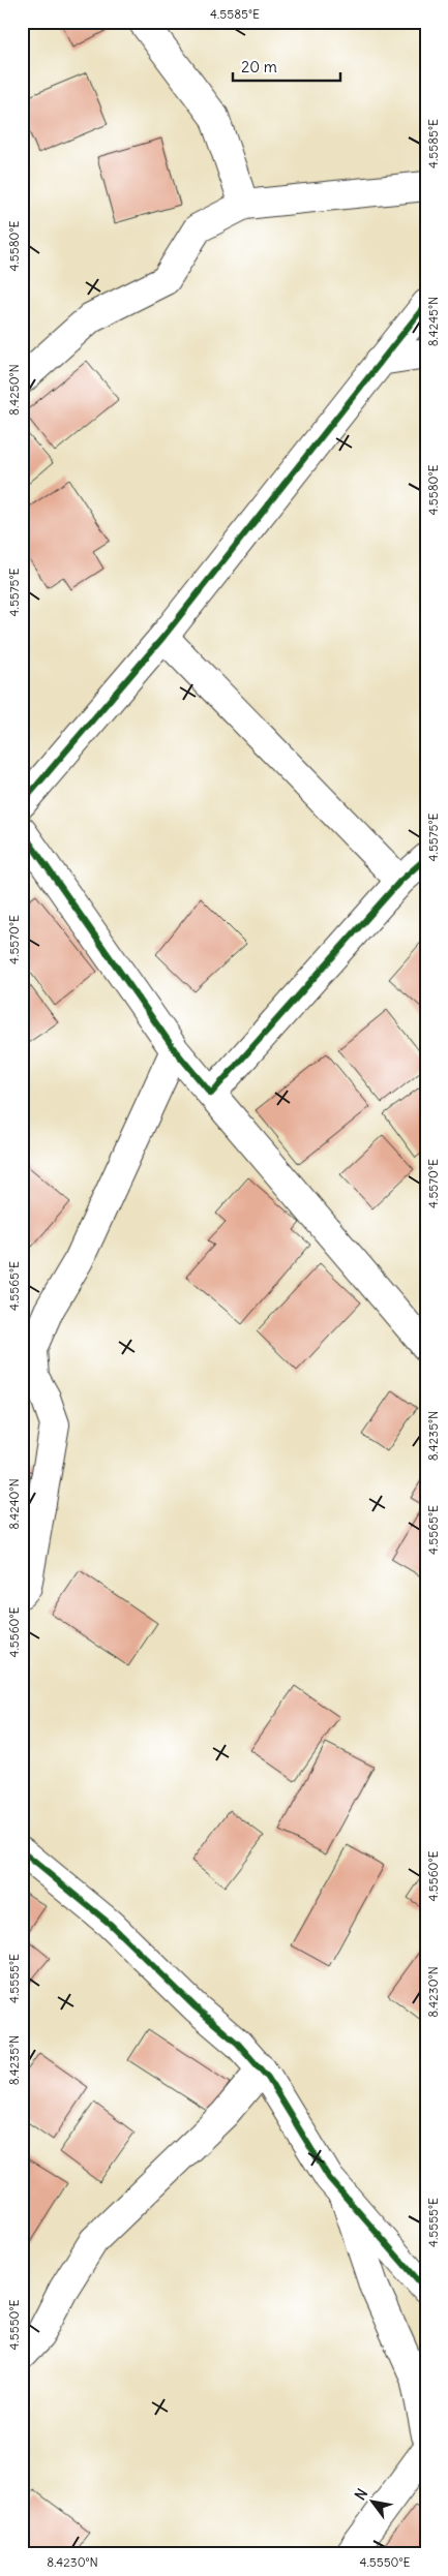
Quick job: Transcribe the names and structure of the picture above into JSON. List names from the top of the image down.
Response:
{
  "scale_bar": "20 m",
  "north": "top left",
  "coordinates": [
    "4.5585°E",
    "4.5580°E",
    "8.4245°N",
    "8.4250°N",
    "4.5575°E",
    "4.5570°E",
    "4.5565°E",
    "8.4235°N",
    "8.4240°N",
    "4.5560°E",
    "4.5555°E",
    "8.4230°N",
    "4.5550°E"
  ]
}
